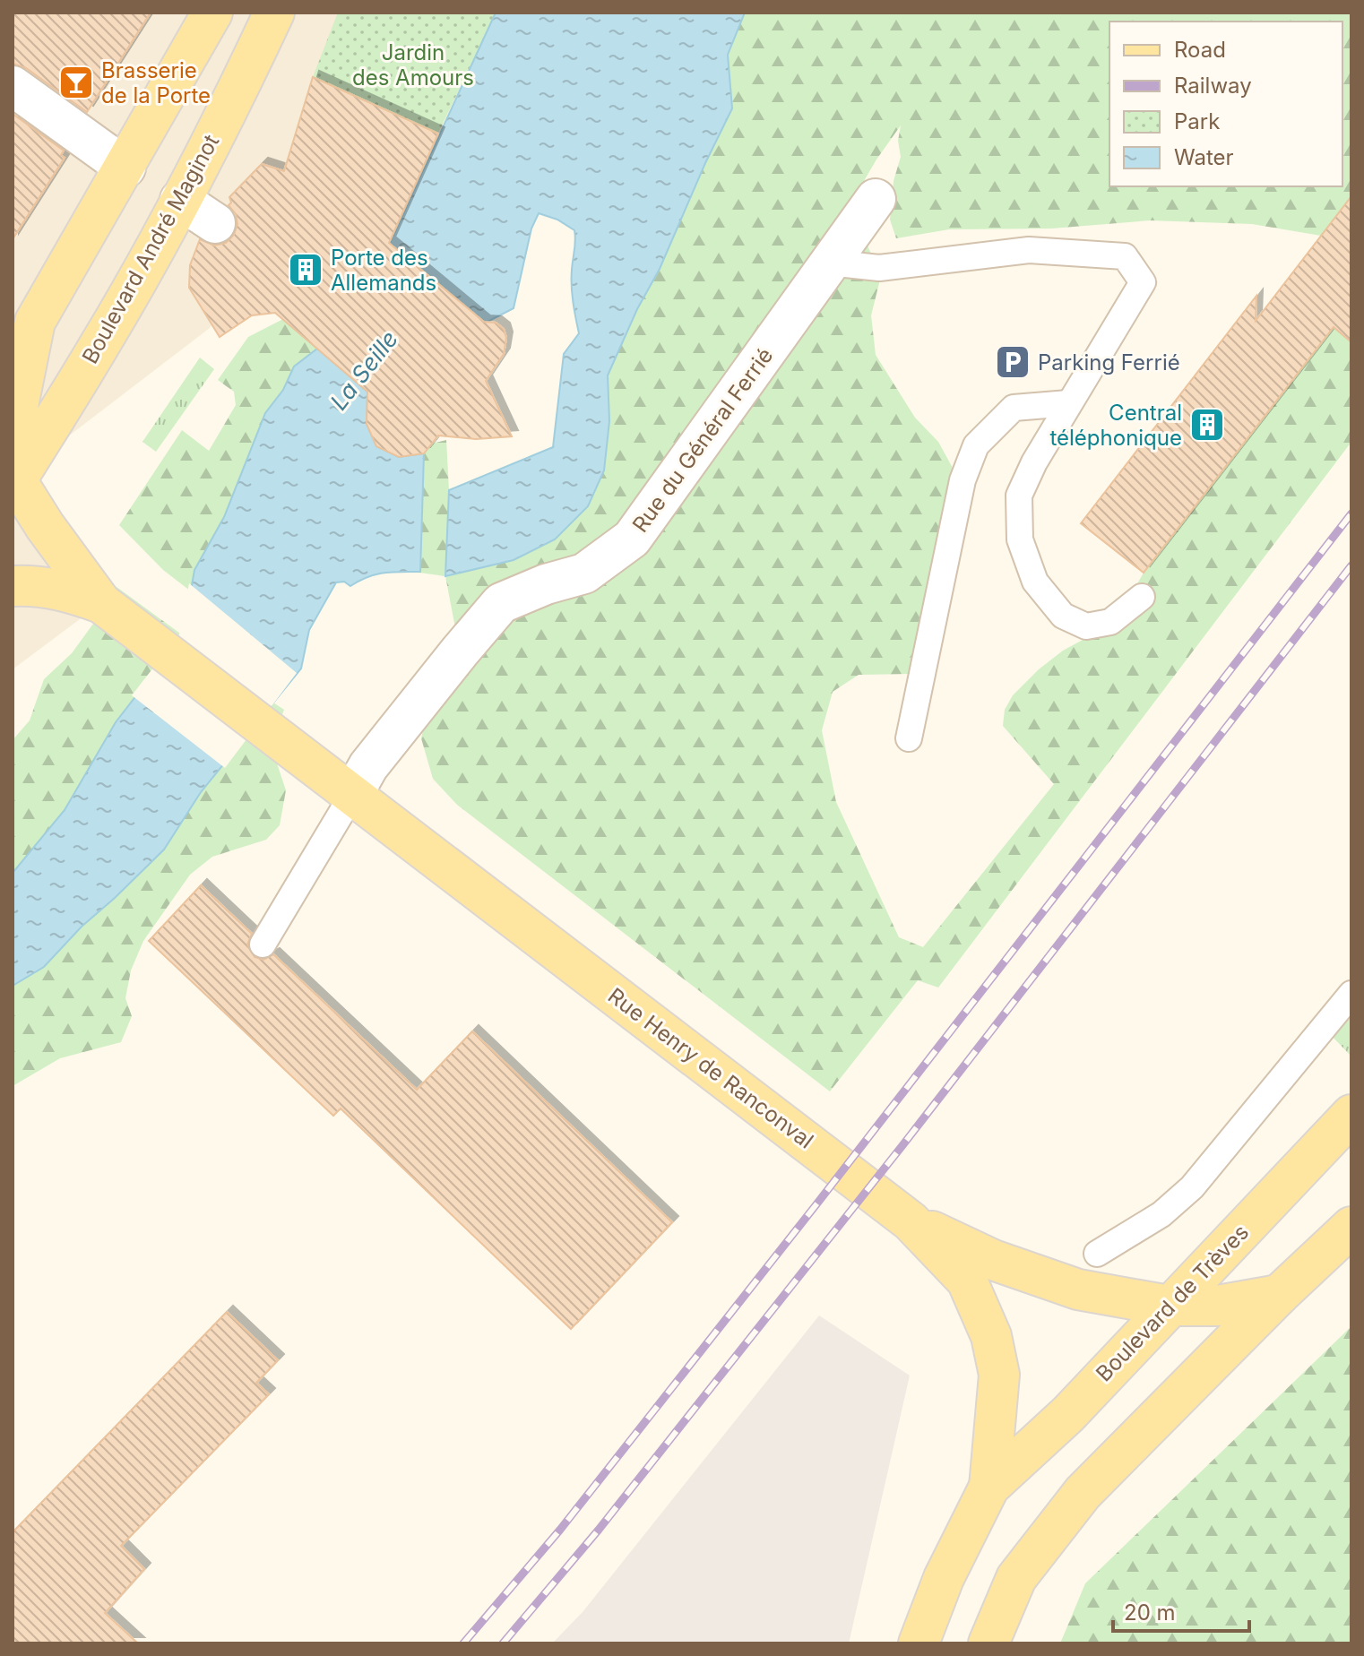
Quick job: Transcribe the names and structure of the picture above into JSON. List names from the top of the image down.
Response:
{
  "streets": {
    "main road": ["Boulevard André Maginot", "Rue Henry de Ranconval", "Boulevard de Trèves"],
    "street": ["Rue du Général Ferrié"]
  },
  "crossings": [
    ["Rue du Général Ferrié", "Rue Henry de Ranconval"],
    ["Rue Henry de Ranconval", "Boulevard de Trèves"]
  ],
  "water": ["La Seille"],
  "parks": ["Jardin des Amours"],
  "places": {
    "bar": ["Brasserie de la Porte"],
    "building": ["Porte des Allemands", "Central téléphonique"],
    "parking": ["Parking Ferrié"]
  },
  "legend": [
    "Road",
    "Railway",
    "Park",
    "Water"
  ],
  "scale_bar": "20 m"
}
